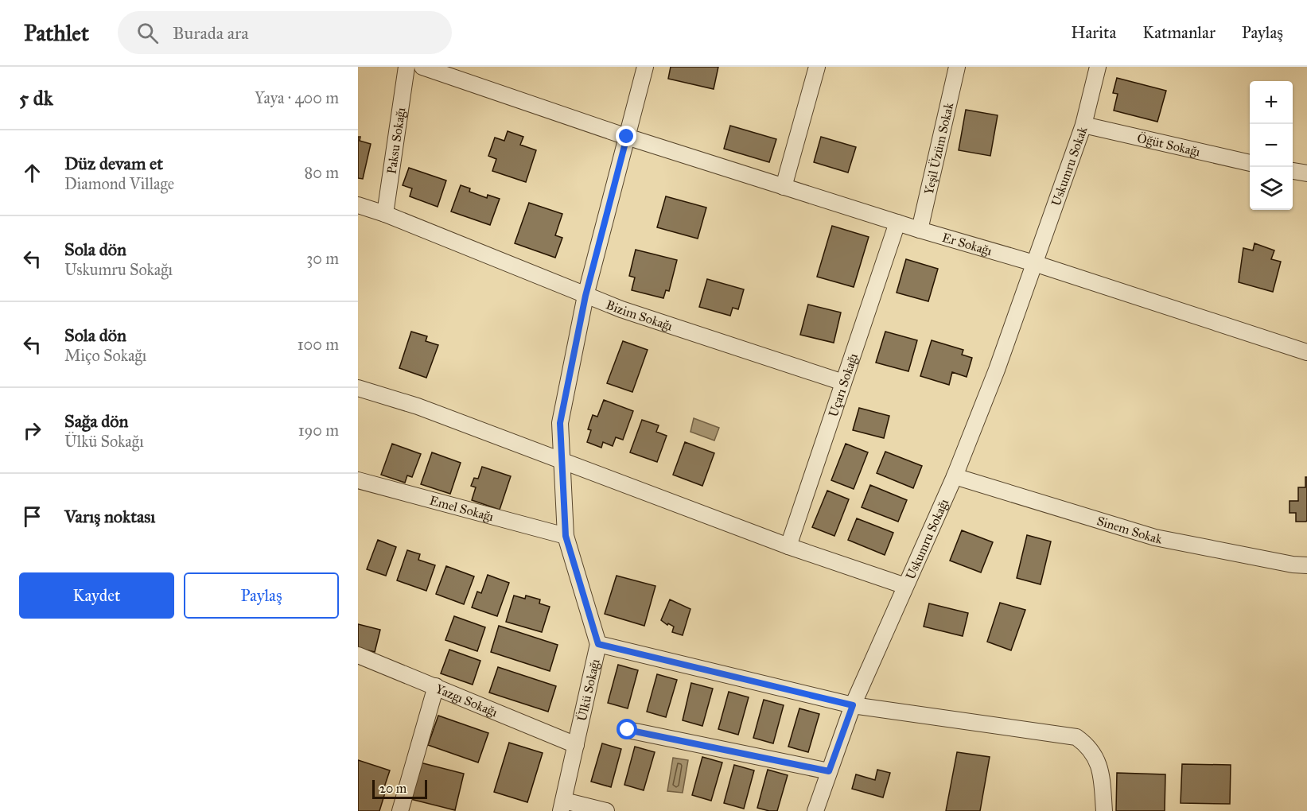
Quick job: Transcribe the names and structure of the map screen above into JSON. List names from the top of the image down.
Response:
{
  "streets": {
    "street": [
      "Paksu Sokağı",
      "Öğüt Sokağı",
      "Yeşil Üzüm Sokak",
      "Uskumru Sokak",
      "Er Sokağı",
      "Bizim Sokağı",
      "Uçarı Sokağı",
      "Emel Sokağı",
      "Sinem Sokak",
      "Uskumru Sokağı",
      "Ülkü Sokağı",
      "Yazgı Sokağı"
    ]
  },
  "crossings": [
    ["Paksu Sokağı", "Bizim Sokağı"],
    ["Öğüt Sokağı", "Uskumru Sokak"],
    ["Yeşil Üzüm Sokak", "Er Sokağı"],
    ["Uskumru Sokak", "Er Sokağı"],
    ["Uskumru Sokak", "Uskumru Sokağı"],
    ["Er Sokağı", "Uçarı Sokağı"],
    ["Er Sokağı", "Uskumru Sokağı"],
    ["Er Sokağı", "Ülkü Sokağı"],
    ["Bizim Sokağı", "Uçarı Sokağı"],
    ["Bizim Sokağı", "Ülkü Sokağı"],
    ["Emel Sokağı", "Ülkü Sokağı"],
    ["Sinem Sokak", "Uskumru Sokağı"],
    ["Ülkü Sokağı", "Yazgı Sokağı"]
  ],
  "scale_bar": "20 m",
  "page": {
    "header": "Pathlet",
    "search": "Burada ara",
    "nav": ["Harita", "Katmanlar", "Paylaş"],
    "heading": ["5 dk", "Yaya · 400 m"],
    "map_buttons": ["+", "−"],
    "list": [
      ["Düz devam et", "Diamond Village", "80 m"],
      ["Sola dön", "Uskumru Sokağı", "30 m"],
      ["Sola dön", "Miço Sokağı", "100 m"],
      ["Sağa dön", "Ülkü Sokağı", "190 m"],
      "Varış noktası"
    ],
    "buttons": ["Kaydet", "Paylaş"],
    "scale": "20 m"
  }
}
